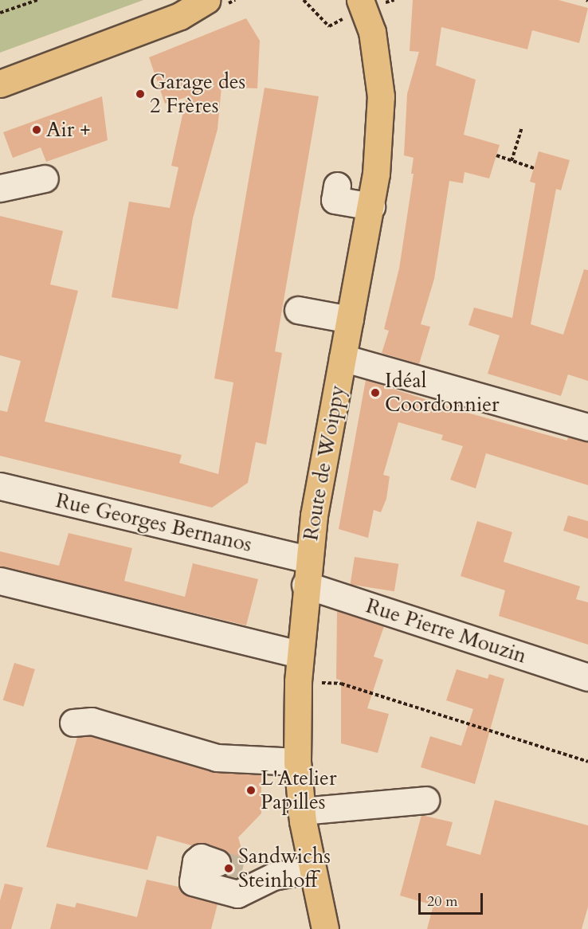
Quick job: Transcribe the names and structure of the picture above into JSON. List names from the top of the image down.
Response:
{
  "streets": {
    "main road": ["Route de Woippy"],
    "street": ["Rue Georges Bernanos", "Rue Pierre Mouzin"]
  },
  "crossings": [
    ["Route de Woippy", "Rue Georges Bernanos"],
    ["Route de Woippy", "Rue Pierre Mouzin"]
  ],
  "places": [
    "Garage des 2 Frères",
    "Air +",
    "Idéal Coordonnier",
    "L'Atelier Papilles",
    "Sandwichs Steinhoff"
  ],
  "scale_bar": "20 m"
}
